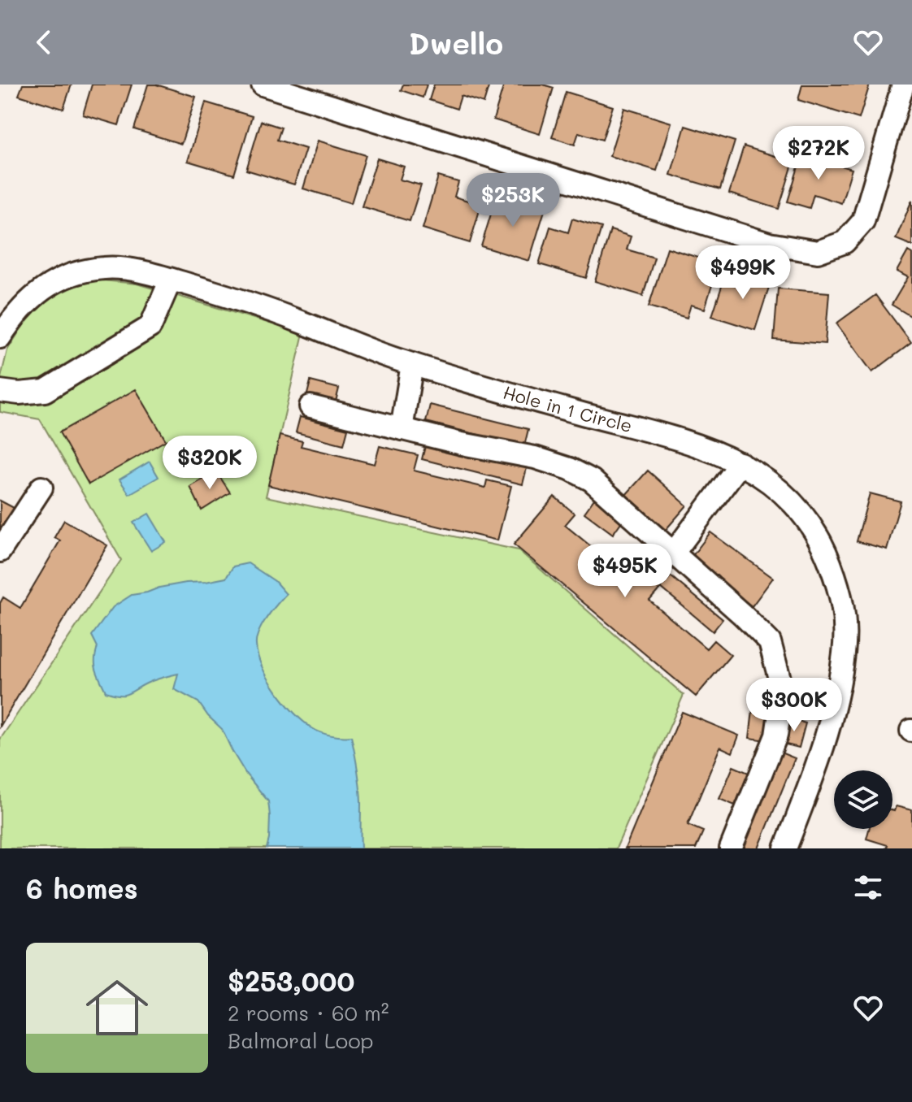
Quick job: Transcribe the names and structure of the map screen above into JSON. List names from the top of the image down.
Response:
{
  "streets": {
    "street": ["Hole in 1 Circle"]
  },
  "page": {
    "header": "Dwello",
    "price": [
      "$272K",
      "$253K",
      "$499K",
      "$320K",
      "$495K",
      "$300K"
    ],
    "heading": "6 homes",
    "list": [
      {
        "name": "$253,000",
        "note": "2 rooms · 60 m² · Balmoral Loop"
      }
    ]
  }
}
